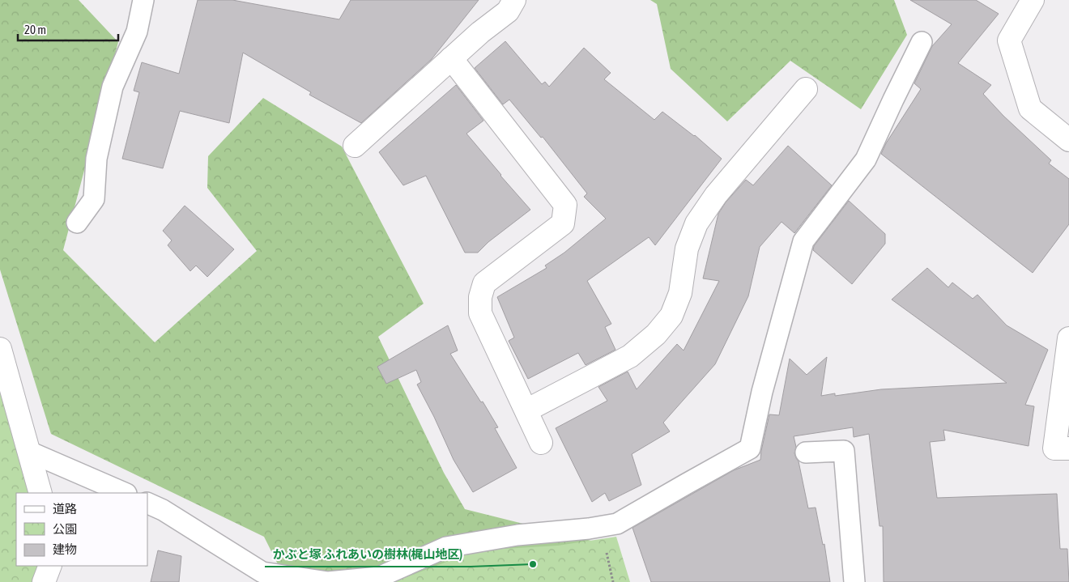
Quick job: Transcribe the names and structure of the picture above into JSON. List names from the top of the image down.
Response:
{
  "places": ["かぶと塚 ふれあいの樹林(梶山地区)"],
  "legend": ["道路", "公園", "建物"],
  "scale_bar": "20 m"
}
